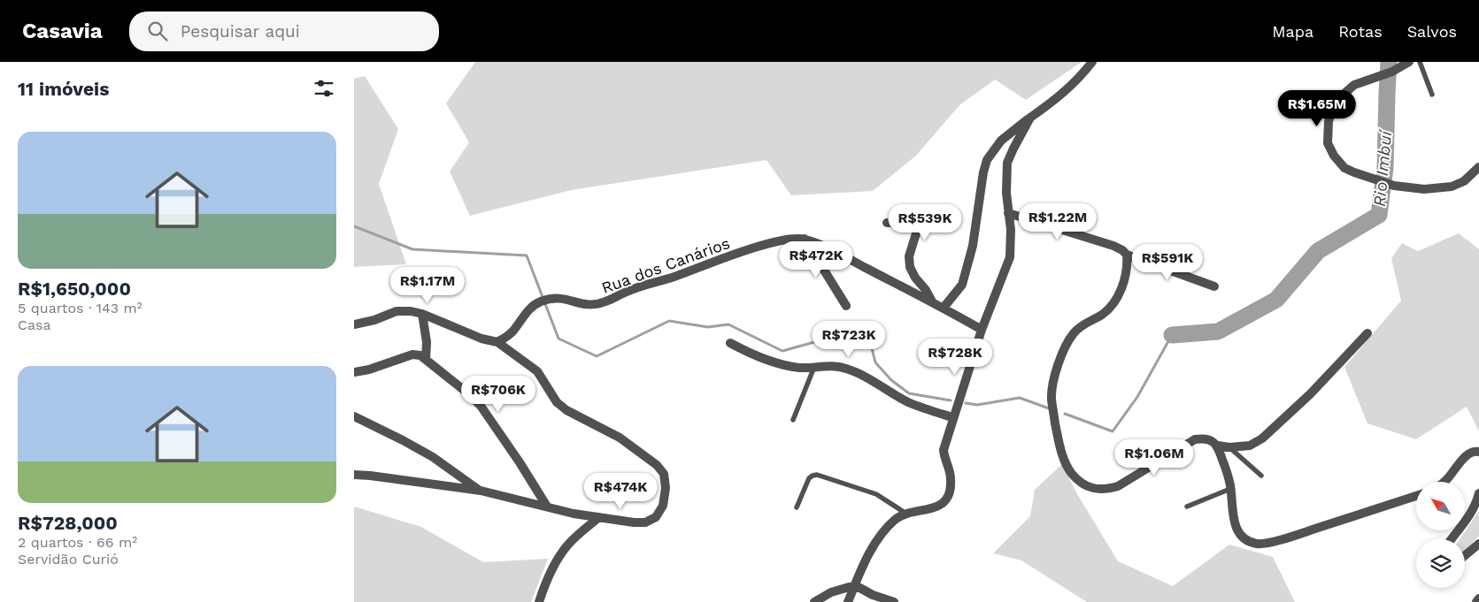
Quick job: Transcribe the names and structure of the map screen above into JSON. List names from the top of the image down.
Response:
{
  "streets": {
    "street": ["Rua dos Canários"]
  },
  "water": ["Rio Imbuí"],
  "north": "top left",
  "page": {
    "header": "Casavia",
    "search": "Pesquisar aqui",
    "nav": ["Mapa", "Rotas", "Salvos"],
    "heading": "11 imóveis",
    "price": [
      "R$1.65M",
      "R$1.22M",
      "R$539K",
      "R$472K",
      "R$591K",
      "R$1.17M",
      "R$723K",
      "R$728K",
      "R$706K",
      "R$1.06M",
      "R$474K"
    ],
    "list": [
      {
        "name": "R$1,650,000",
        "note": "5 quartos · 143 m² · Casa"
      },
      {
        "name": "R$728,000",
        "note": "2 quartos · 66 m² · Servidão Curió"
      }
    ]
  }
}
